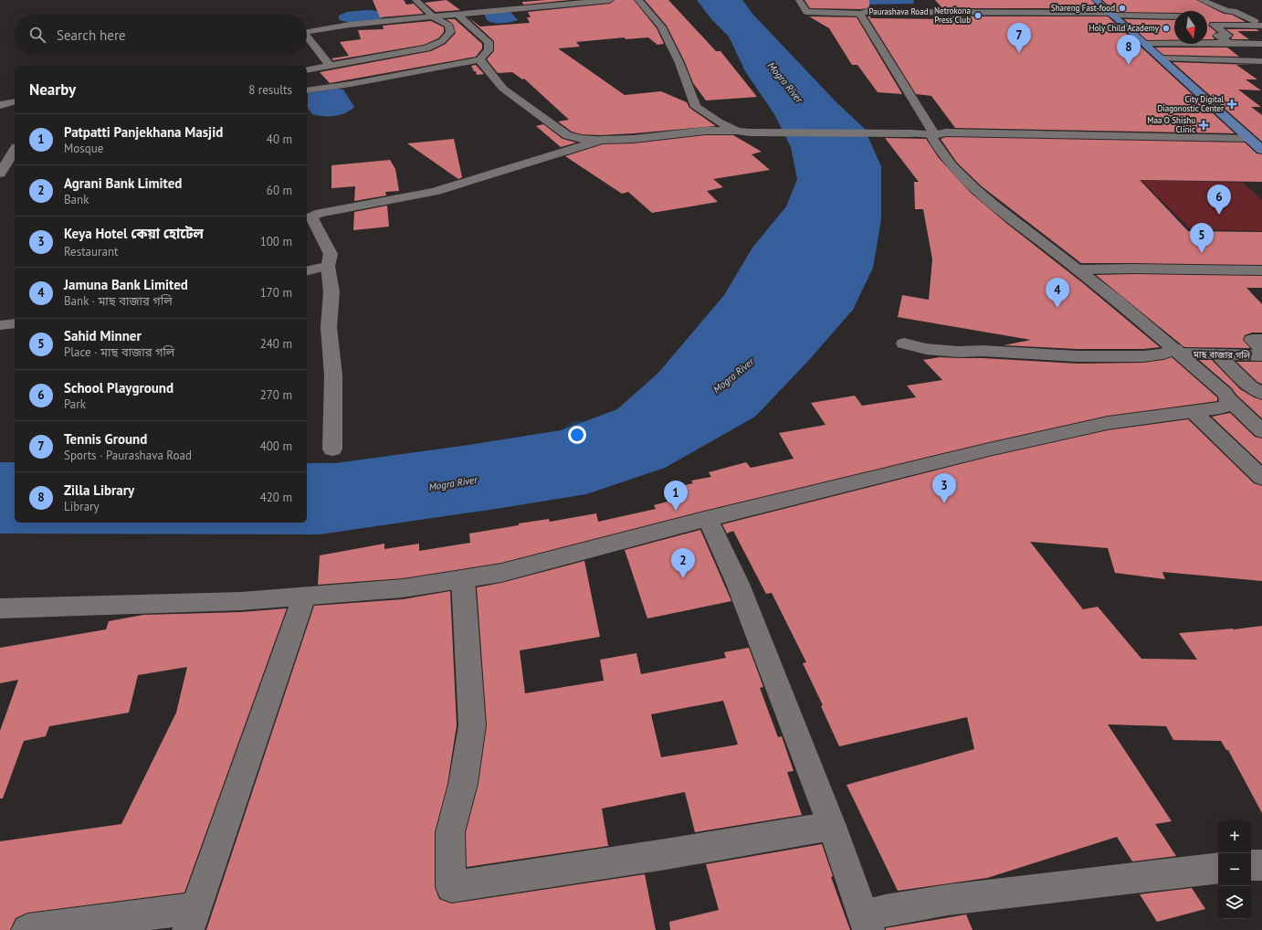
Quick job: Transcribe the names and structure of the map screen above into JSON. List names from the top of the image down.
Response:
{
  "streets": {
    "street": ["Paurashava Road", "মাছ বাজার গলি"]
  },
  "crossings": [
    ["Paurashava Road", "মাছ বাজার গলি"]
  ],
  "water": ["Mogra River"],
  "places": {
    "other": ["Shareng Fast-food", "Netrokona Press Club", "Holy Child Academy"],
    "health": ["City Digital Diagonostic Center", "Maa O Shishu Clinic"]
  },
  "north": "bottom",
  "page": {
    "search": "Search here",
    "pins": [
      "7",
      "8",
      "6",
      "5",
      "4",
      "3",
      "1",
      "2"
    ],
    "heading": ["Nearby", "8 results"],
    "list": [
      {
        "mark": "1",
        "name": "Patpatti Panjekhana Masjid",
        "note": "Mosque",
        "value": "40 m"
      },
      {
        "mark": "2",
        "name": "Agrani Bank Limited",
        "note": "Bank",
        "value": "60 m"
      },
      {
        "mark": "3",
        "name": "Keya Hotel কেয়া হোটেল",
        "note": "Restaurant",
        "value": "100 m"
      },
      {
        "mark": "4",
        "name": "Jamuna Bank Limited",
        "note": "Bank · মাছ বাজার গলি",
        "value": "170 m"
      },
      {
        "mark": "5",
        "name": "Sahid Minner",
        "note": "Place · মাছ বাজার গলি",
        "value": "240 m"
      },
      {
        "mark": "6",
        "name": "School Playground",
        "note": "Park",
        "value": "270 m"
      },
      {
        "mark": "7",
        "name": "Tennis Ground",
        "note": "Sports · Paurashava Road",
        "value": "400 m"
      },
      {
        "mark": "8",
        "name": "Zilla Library",
        "note": "Library",
        "value": "420 m"
      }
    ],
    "map_buttons": ["+", "−"]
  }
}
